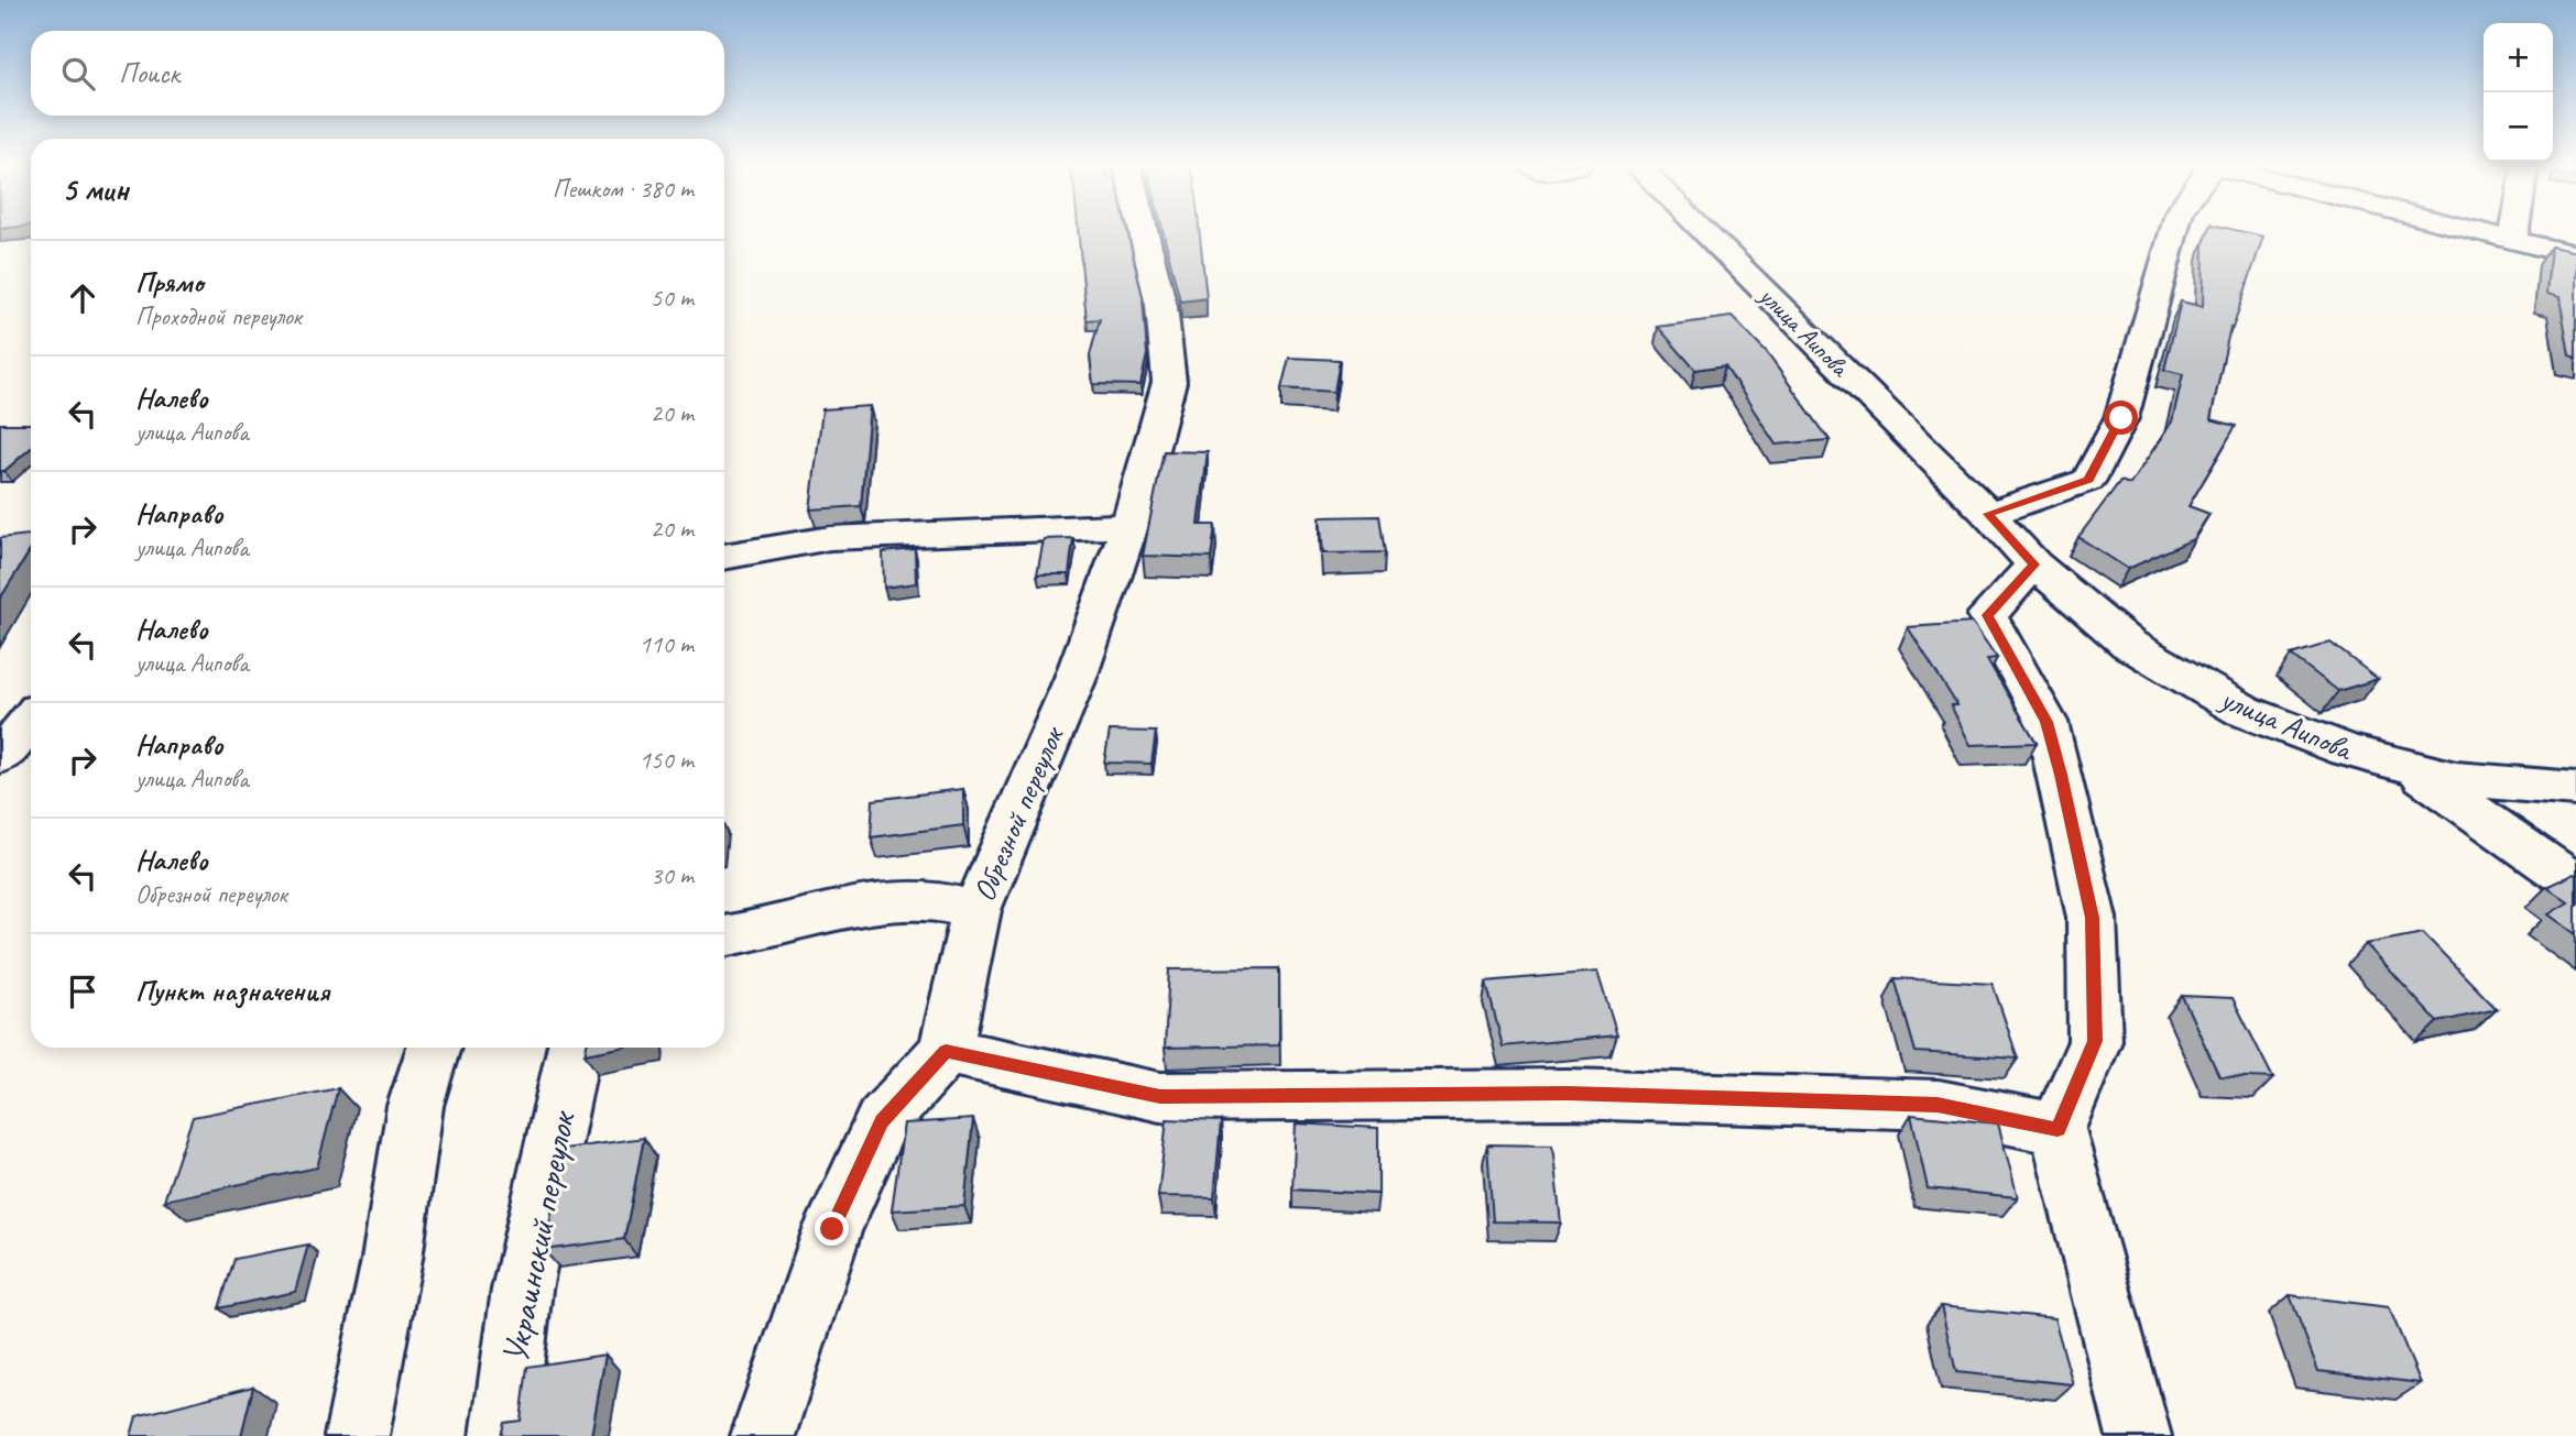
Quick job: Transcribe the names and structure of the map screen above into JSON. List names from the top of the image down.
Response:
{
  "streets": {
    "street": ["улица Аипова", "Обрезной переулок", "Украинский переулок"]
  },
  "page": {
    "map_buttons": ["+", "−"],
    "search": "Поиск",
    "heading": ["5 мин", "Пешком · 380 m"],
    "list": [
      ["Прямо", "Проходной переулок", "50 m"],
      ["Налево", "улица Аипова", "20 m"],
      ["Направо", "улица Аипова", "20 m"],
      ["Налево", "улица Аипова", "110 m"],
      ["Направо", "улица Аипова", "150 m"],
      ["Налево", "Обрезной переулок", "30 m"],
      "Пункт назначения"
    ]
  }
}
